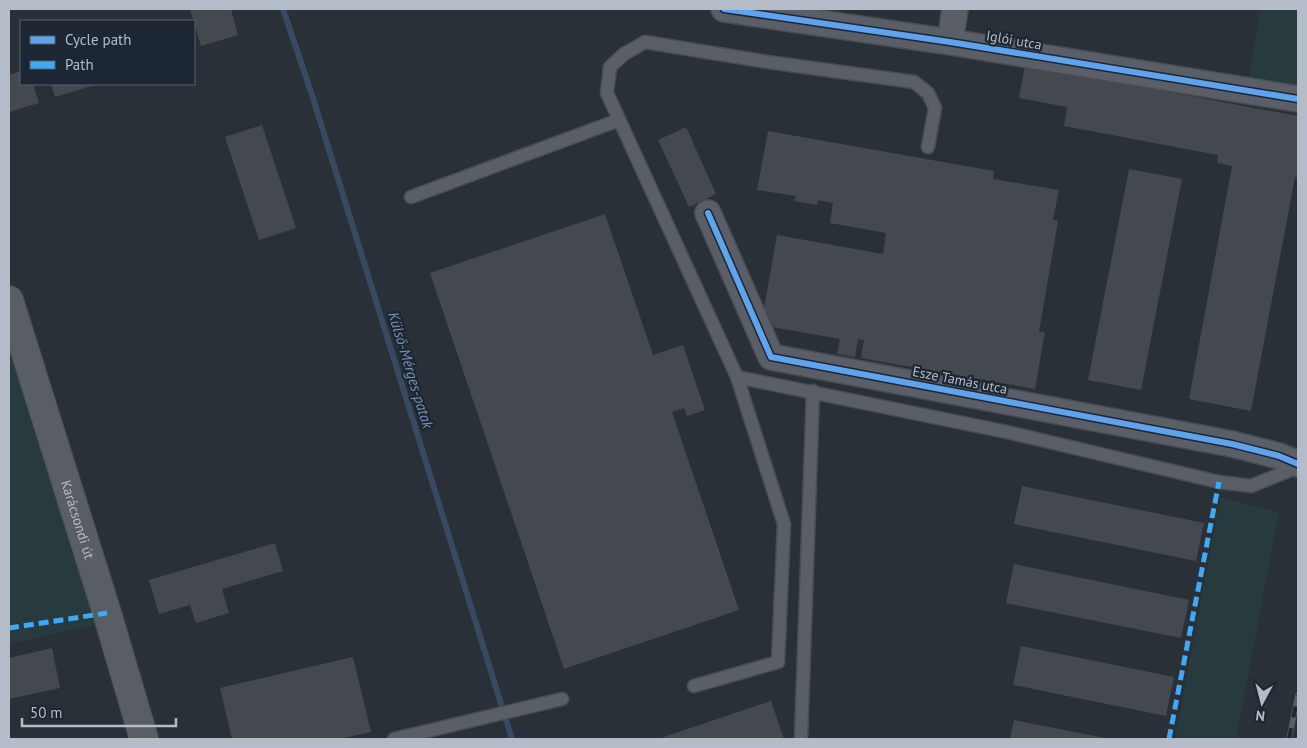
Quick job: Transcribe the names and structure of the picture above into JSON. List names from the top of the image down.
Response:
{
  "streets": {
    "main road": ["Karácsondi út"],
    "street": ["Iglói utca", "Esze Tamás utca"]
  },
  "water": ["Külső-Mérges-patak"],
  "legend": ["Cycle path", "Path"],
  "scale_bar": "50 m",
  "north": "bottom"
}
